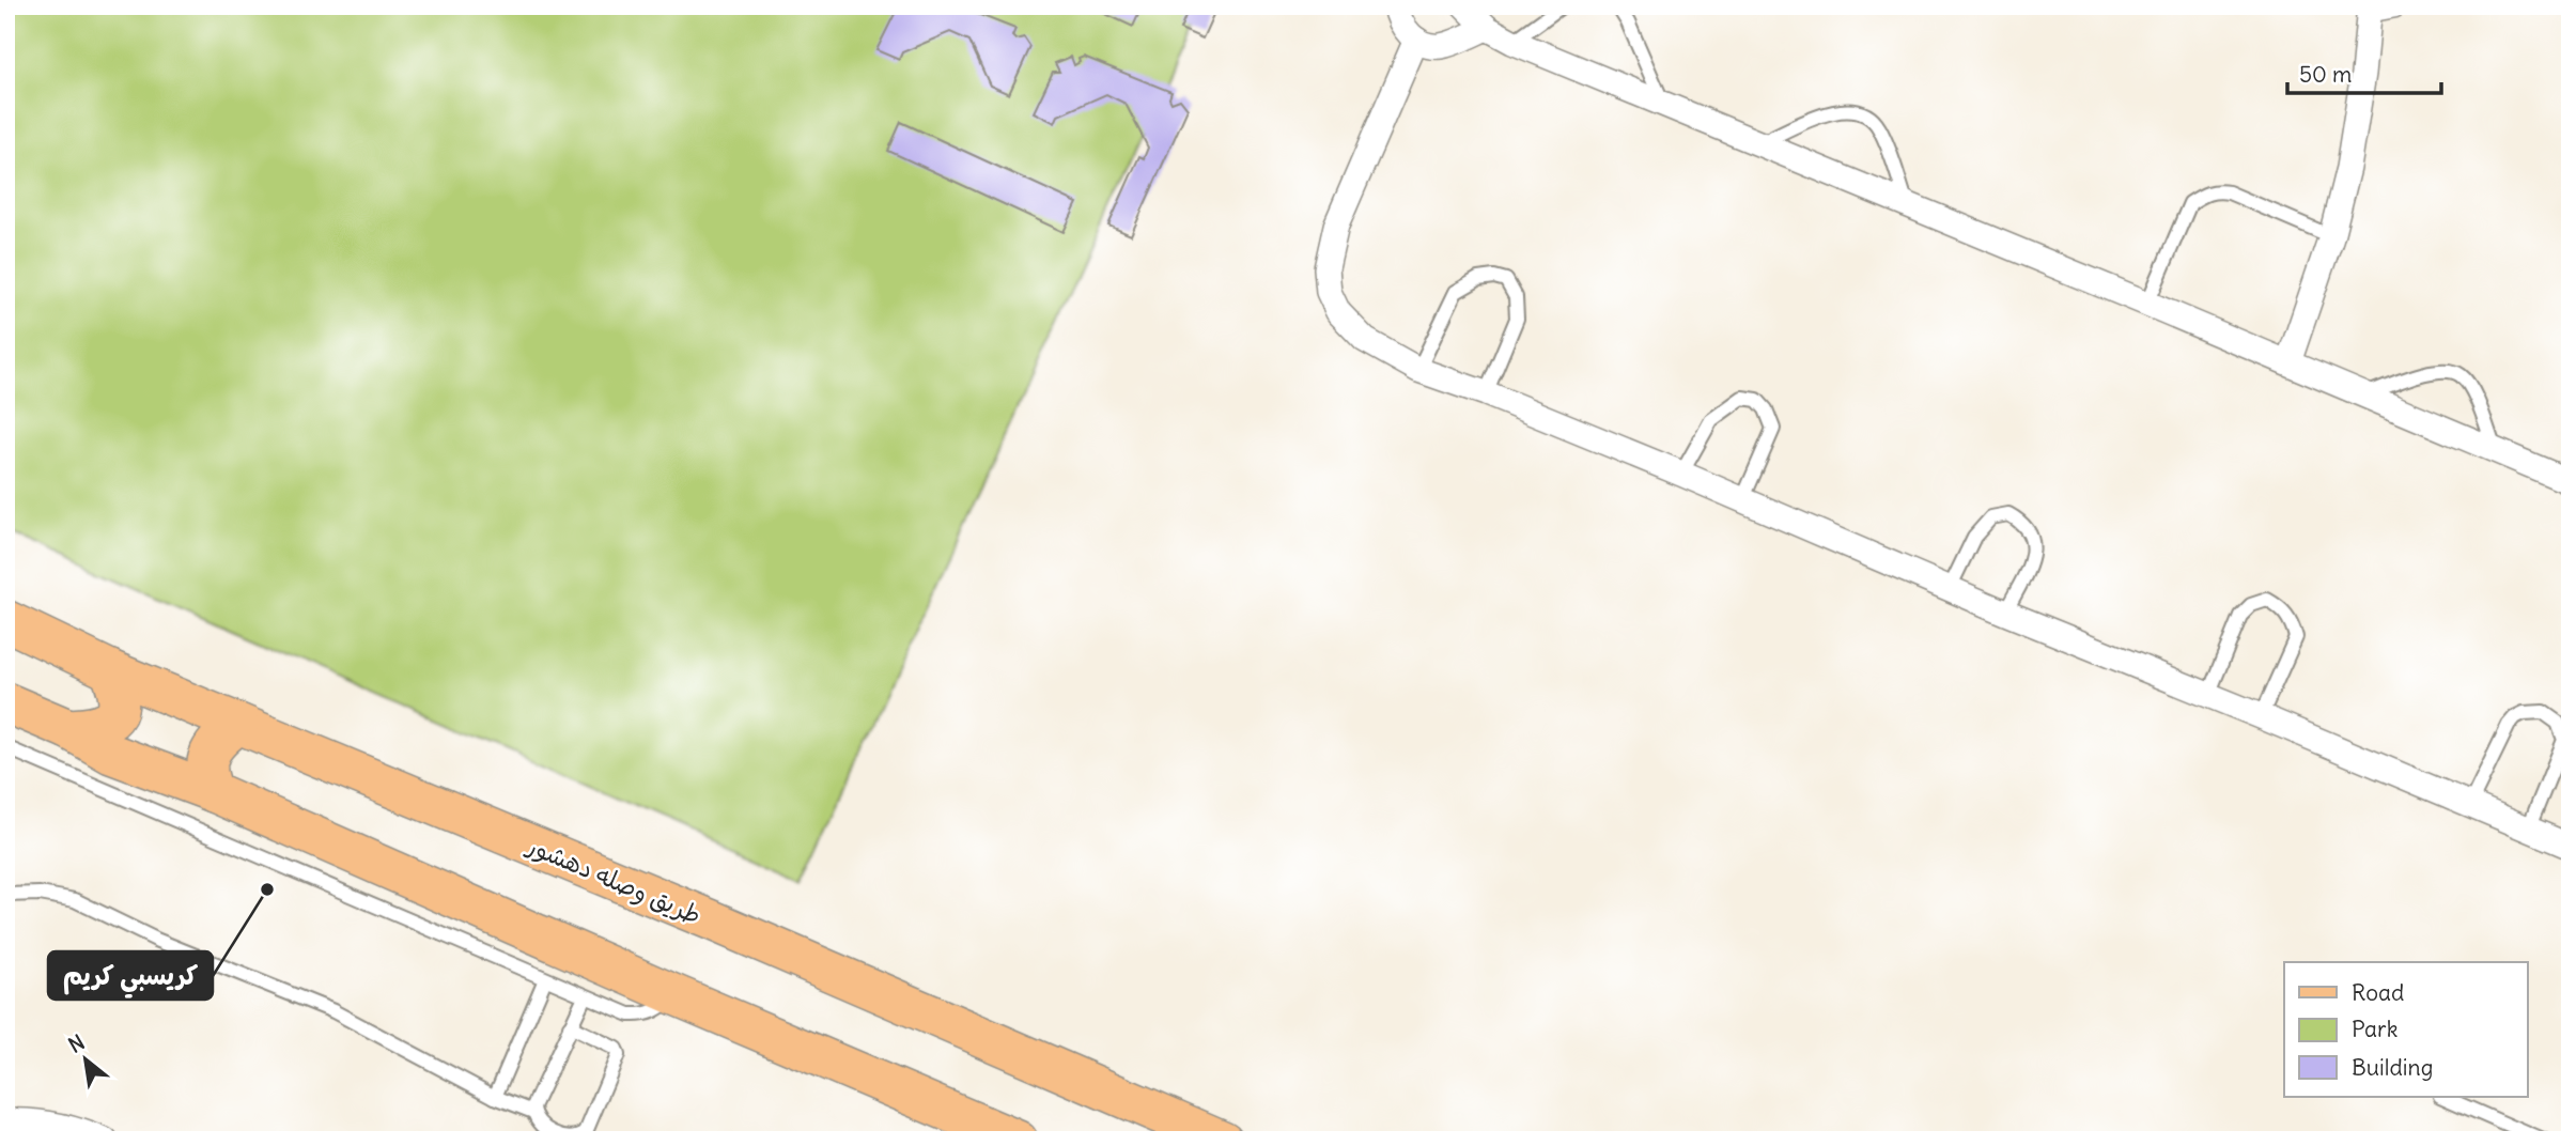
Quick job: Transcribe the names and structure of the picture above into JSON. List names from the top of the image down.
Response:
{
  "streets": {
    "main road": ["طريق وصله دهشور"]
  },
  "places": ["كريسبي كريم"],
  "legend": ["Road", "Park", "Building"],
  "scale_bar": "50 m",
  "north": "top left"
}
